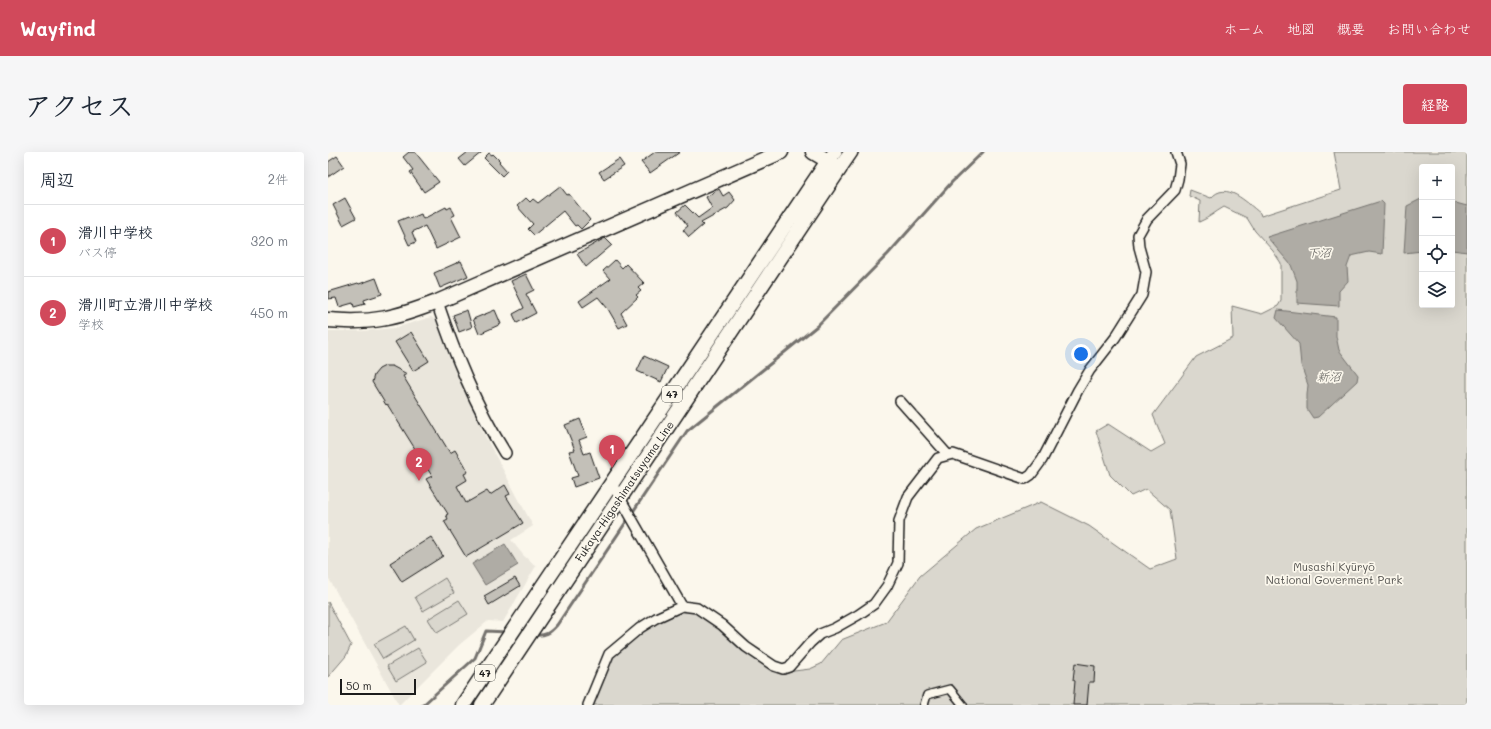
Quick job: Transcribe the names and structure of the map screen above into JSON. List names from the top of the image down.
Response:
{
  "streets": {
    "main road": ["47", "Fukaya-Higashimatsuyama Line"]
  },
  "water": ["下沼", "新沼"],
  "parks": ["Musashi Kyūryō National Goverment Park"],
  "scale_bar": "50 m",
  "page": {
    "header": "Wayfind",
    "nav": [
      "ホーム",
      "地図",
      "概要",
      "お問い合わせ"
    ],
    "title": "アクセス",
    "buttons": "経路",
    "heading": ["周辺", "2件"],
    "map_buttons": ["+", "−"],
    "list": [
      {
        "mark": "1",
        "name": "滑川中学校",
        "note": "バス停",
        "value": "320 m"
      },
      {
        "mark": "2",
        "name": "滑川町立滑川中学校",
        "note": "学校",
        "value": "450 m"
      }
    ],
    "pins": ["1", "2"],
    "scale": "50 m"
  }
}
